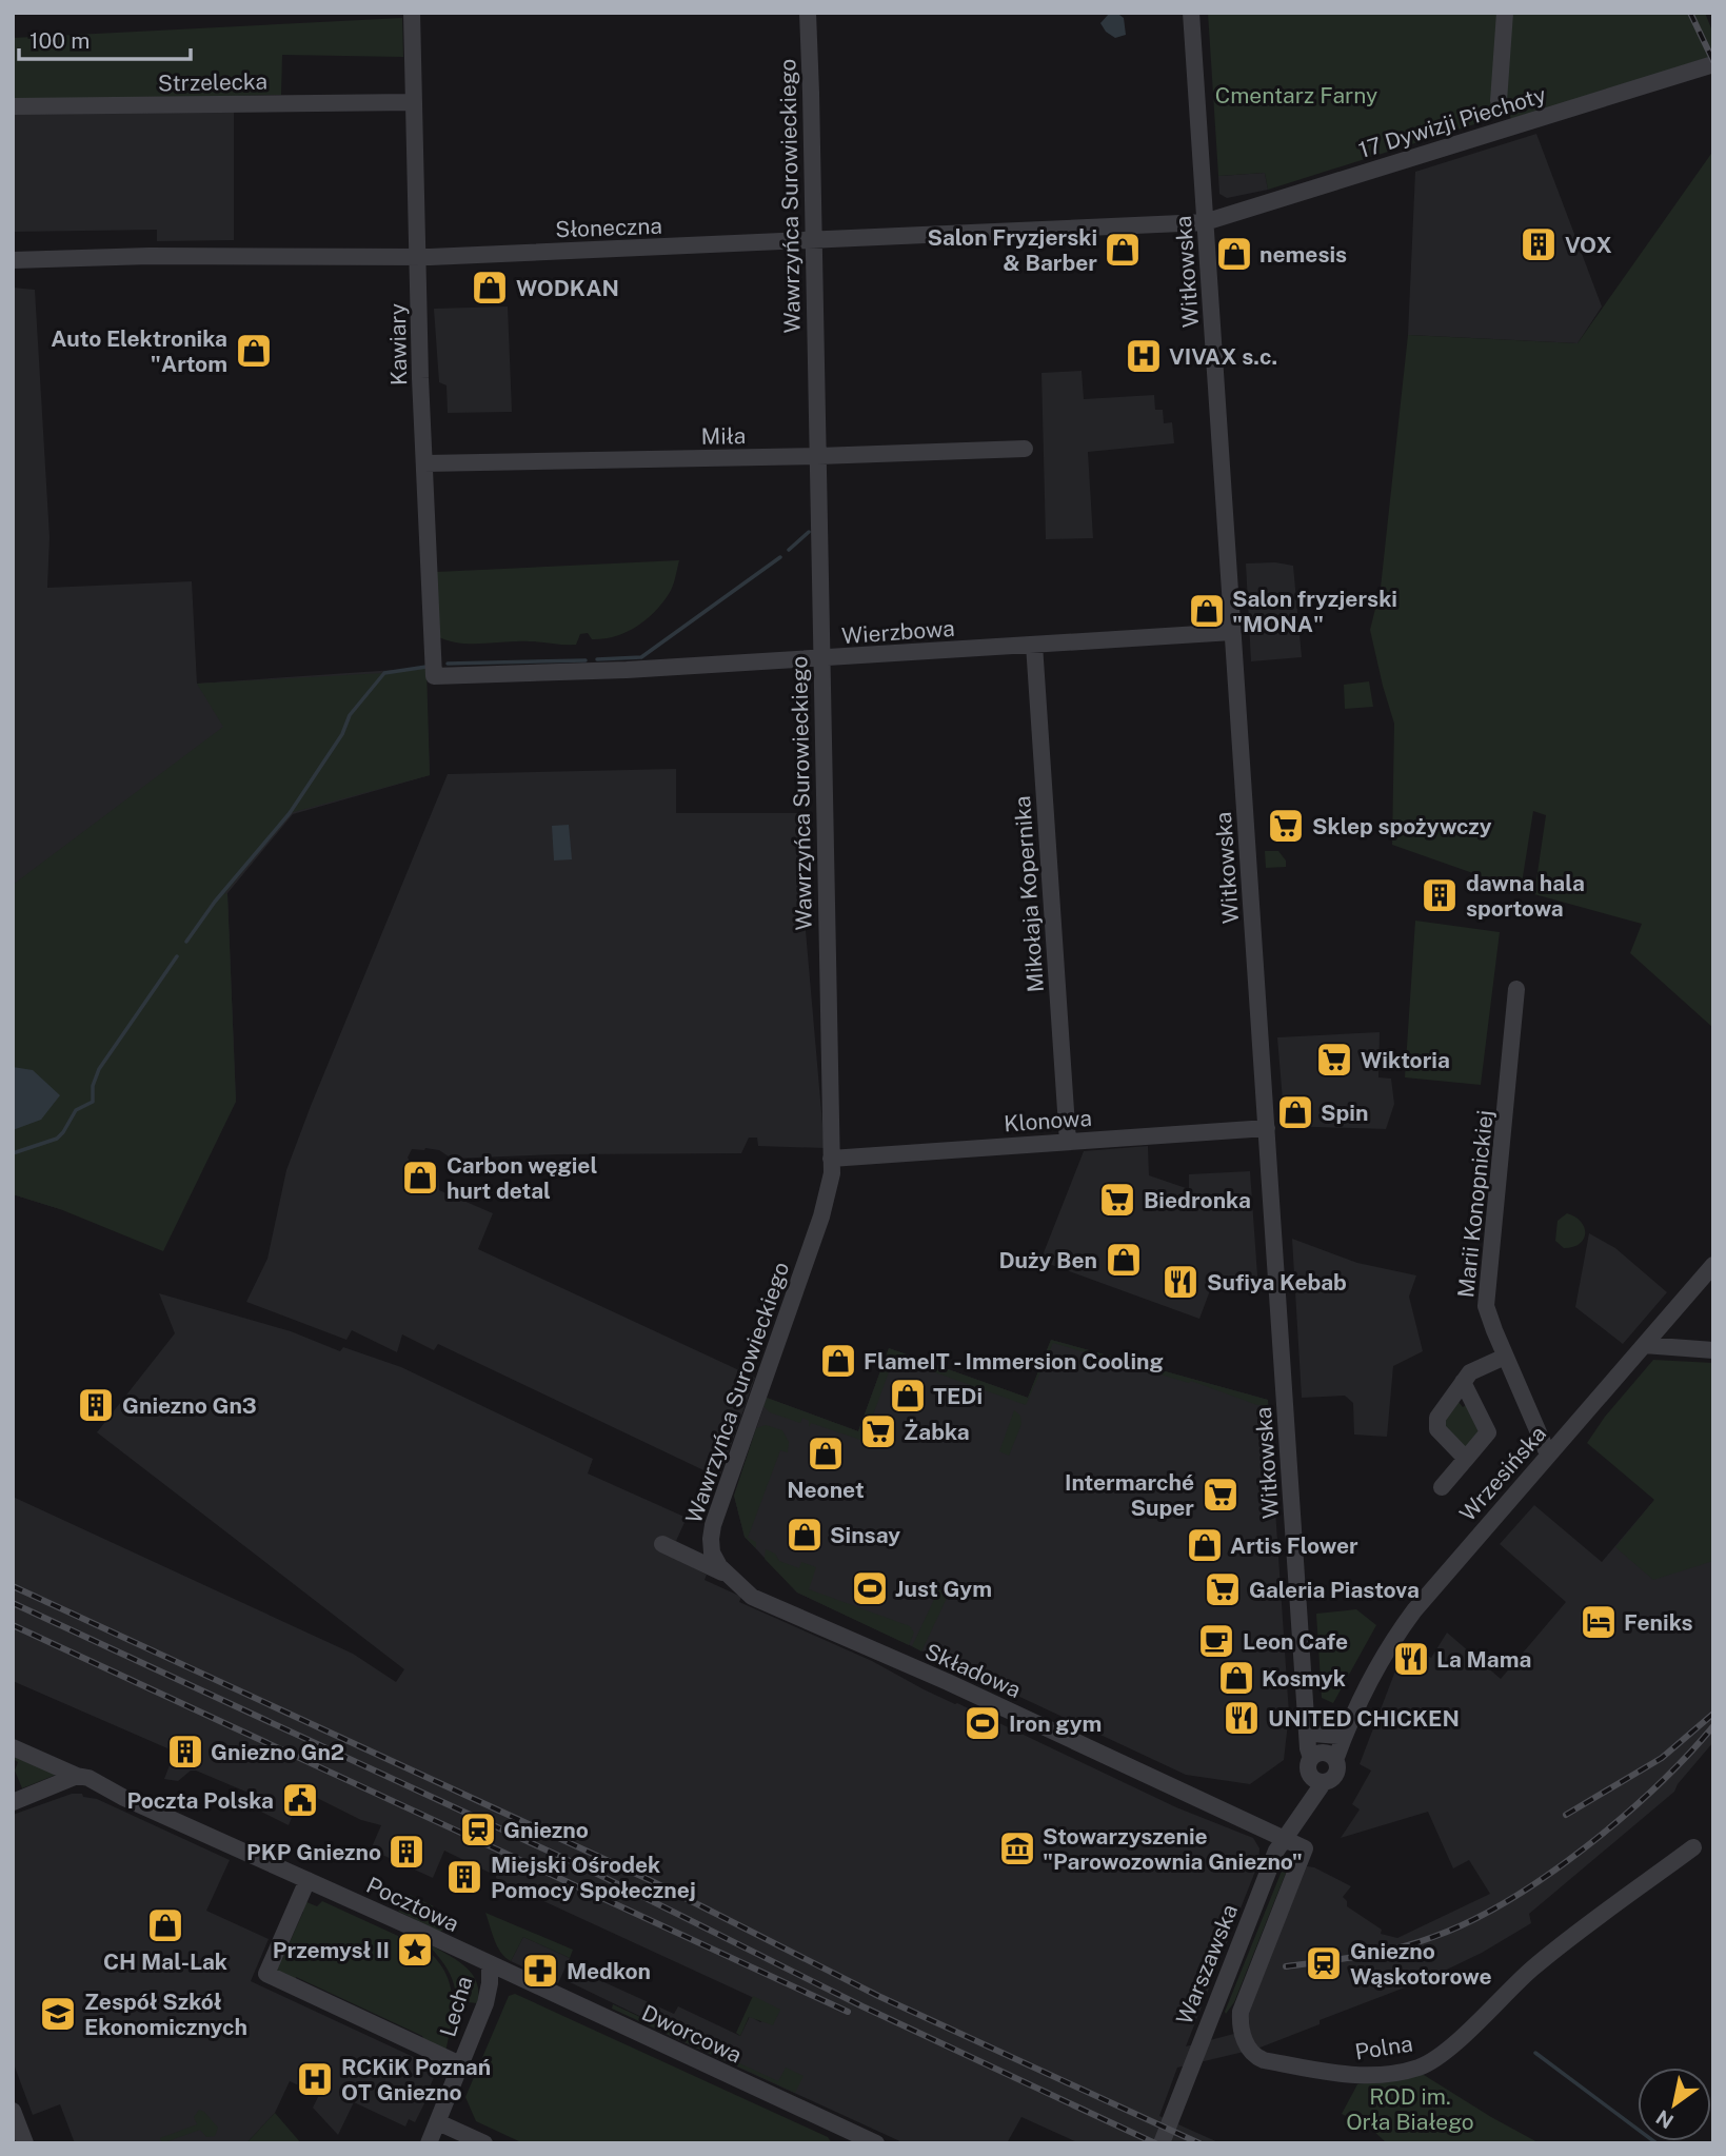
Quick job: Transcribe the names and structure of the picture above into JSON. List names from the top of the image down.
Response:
{
  "streets": {
    "street": [
      "Strzelecka",
      "17 Dywizji Piechoty",
      "Wawrzyńca Surowieckiego",
      "Słoneczna",
      "Witkowska",
      "Kawiary",
      "Miła",
      "Wierzbowa",
      "Mikołaja Kopernika",
      "Klonowa",
      "Marii Konopnickiej",
      "Wrzesińska",
      "Składowa",
      "Pocztowa",
      "Warszawska",
      "Lecha",
      "Dworcowa",
      "Polna"
    ]
  },
  "crossings": [
    ["Strzelecka", "Kawiary"],
    ["17 Dywizji Piechoty", "Słoneczna"],
    ["17 Dywizji Piechoty", "Witkowska"],
    ["Wawrzyńca Surowieckiego", "Słoneczna"],
    ["Wawrzyńca Surowieckiego", "Miła"],
    ["Wawrzyńca Surowieckiego", "Wierzbowa"],
    ["Wawrzyńca Surowieckiego", "Klonowa"],
    ["Wawrzyńca Surowieckiego", "Składowa"],
    ["Słoneczna", "Witkowska"],
    ["Słoneczna", "Kawiary"],
    ["Witkowska", "Wierzbowa"],
    ["Witkowska", "Klonowa"],
    ["Witkowska", "Wrzesińska"],
    ["Witkowska", "Warszawska"],
    ["Kawiary", "Miła"],
    ["Kawiary", "Wierzbowa"],
    ["Wierzbowa", "Mikołaja Kopernika"],
    ["Mikołaja Kopernika", "Klonowa"],
    ["Marii Konopnickiej", "Wrzesińska"],
    ["Wrzesińska", "Warszawska"],
    ["Składowa", "Warszawska"],
    ["Składowa", "Polna"],
    ["Pocztowa", "Lecha"],
    ["Pocztowa", "Dworcowa"],
    ["Warszawska", "Polna"],
    ["Lecha", "Dworcowa"]
  ],
  "parks": ["Cmentarz Farny", "ROD im. Orła Białego"],
  "places": {
    "building": [
      "VOX",
      "dawna hala sportowa",
      "Gniezno Gn3",
      "Gniezno Gn2",
      "PKP Gniezno",
      "Miejski Ośrodek Pomocy Społecznej"
    ],
    "shop": [
      "Salon Fryzjerski & Barber",
      "nemesis",
      "WODKAN",
      "Auto Elektronika \"Artom",
      "Salon fryzjerski \"MONA\"",
      "Spin",
      "Carbon węgiel hurt detal",
      "Duży Ben",
      "FlameIT - Immersion Cooling",
      "TEDi",
      "Neonet",
      "Sinsay",
      "Artis Flower",
      "Kosmyk",
      "CH Mal-Lak"
    ],
    "hospital": ["VIVAX s.c.", "RCKiK Poznań OT Gniezno"],
    "supermarket": [
      "Sklep spożywczy",
      "Wiktoria",
      "Biedronka",
      "Żabka",
      "Intermarché Super",
      "Galeria Piastova"
    ],
    "restaurant": ["Sufiya Kebab", "La Mama", "UNITED CHICKEN"],
    "sports": ["Just Gym", "Iron gym"],
    "hotel": ["Feniks"],
    "cafe": ["Leon Cafe"],
    "public building": ["Poczta Polska"],
    "station": ["Gniezno", "Gniezno Wąskotorowe"],
    "museum": ["Stowarzyszenie \"Parowozownia Gniezno\""],
    "place": ["Przemysł II"],
    "pharmacy": ["Medkon"],
    "school or university": ["Zespół Szkół Ekonomicznych"]
  },
  "scale_bar": "100 m",
  "north": "bottom left"
}
